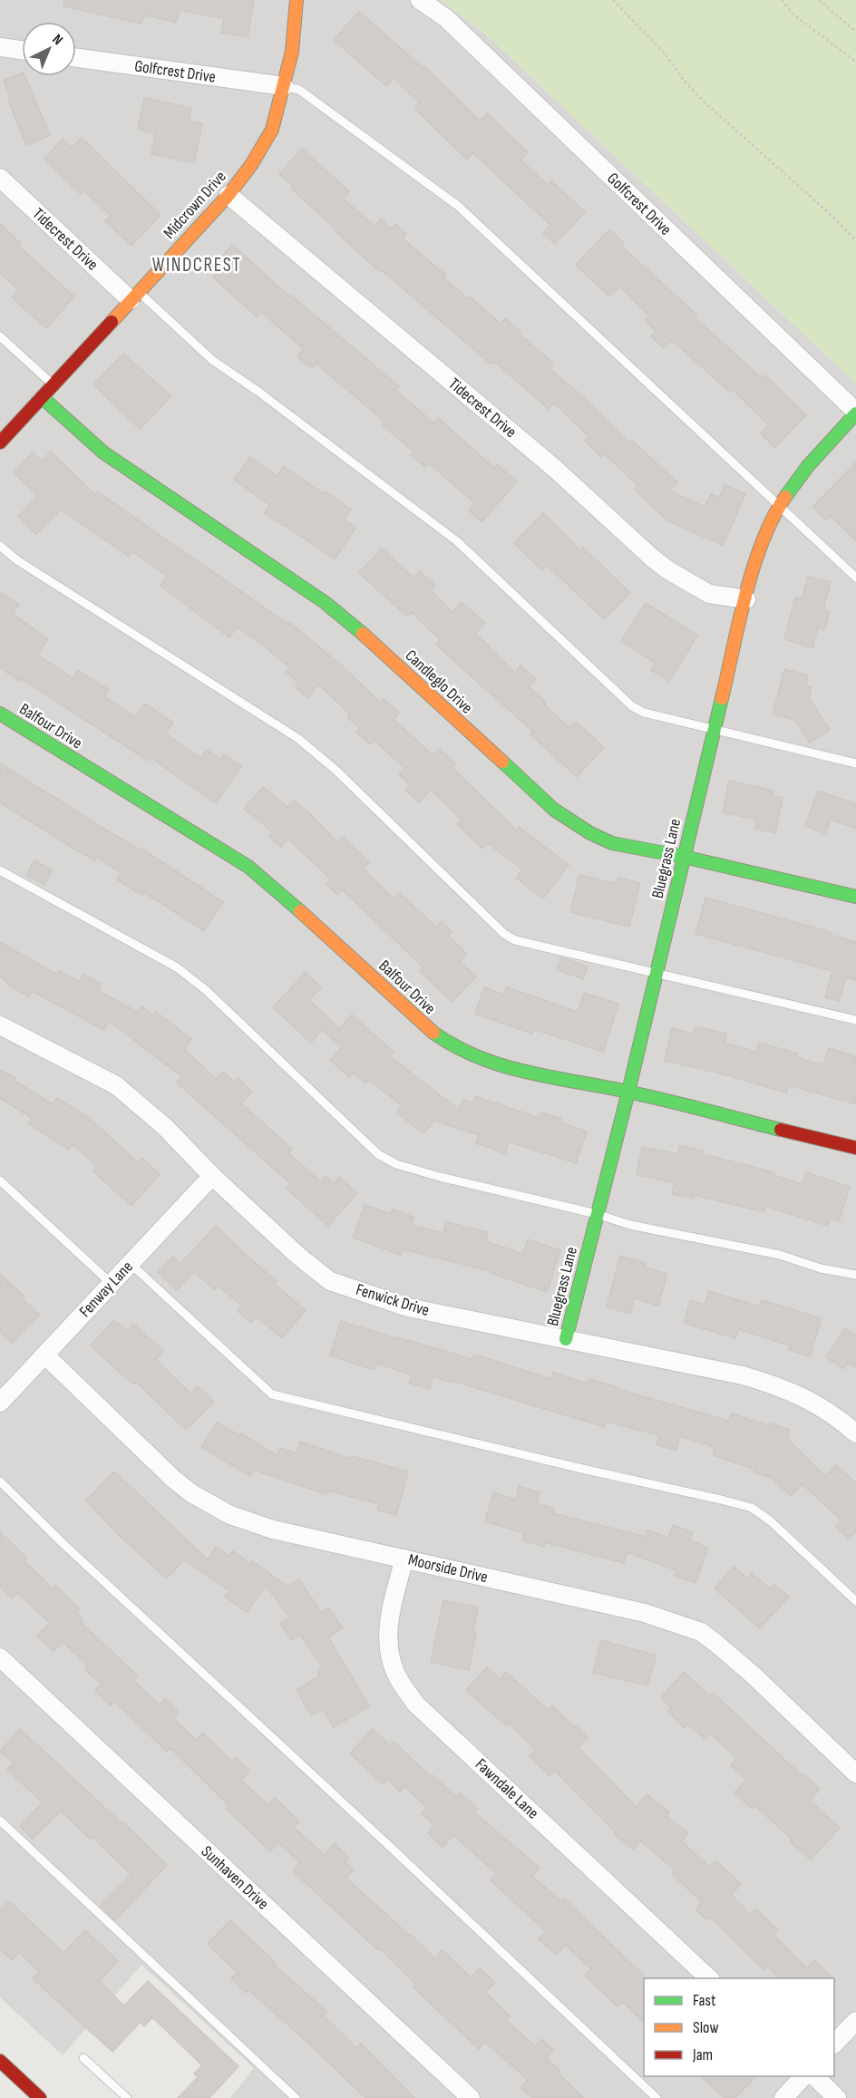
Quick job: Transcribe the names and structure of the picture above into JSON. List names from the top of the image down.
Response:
{
  "streets": {
    "street": [
      "Golfcrest Drive",
      "Midcrown Drive",
      "Tidecrest Drive",
      "Candleglo Drive",
      "Balfour Drive",
      "Bluegrass Lane",
      "Fenway Lane",
      "Fenwick Drive",
      "Moorside Drive",
      "Fawndale Lane",
      "Sunhaven Drive"
    ]
  },
  "crossings": [
    ["Golfcrest Drive", "Midcrown Drive"],
    ["Golfcrest Drive", "Bluegrass Lane"],
    ["Midcrown Drive", "Tidecrest Drive"],
    ["Midcrown Drive", "Candleglo Drive"],
    ["Tidecrest Drive", "Bluegrass Lane"],
    ["Candleglo Drive", "Bluegrass Lane"],
    ["Balfour Drive", "Bluegrass Lane"],
    ["Bluegrass Lane", "Fenwick Drive"],
    ["Fenway Lane", "Fenwick Drive"],
    ["Fenway Lane", "Moorside Drive"],
    ["Moorside Drive", "Fawndale Lane"]
  ],
  "districts": ["WINDCREST"],
  "legend": ["Fast", "Slow", "Jam"],
  "north": "top right"
}
